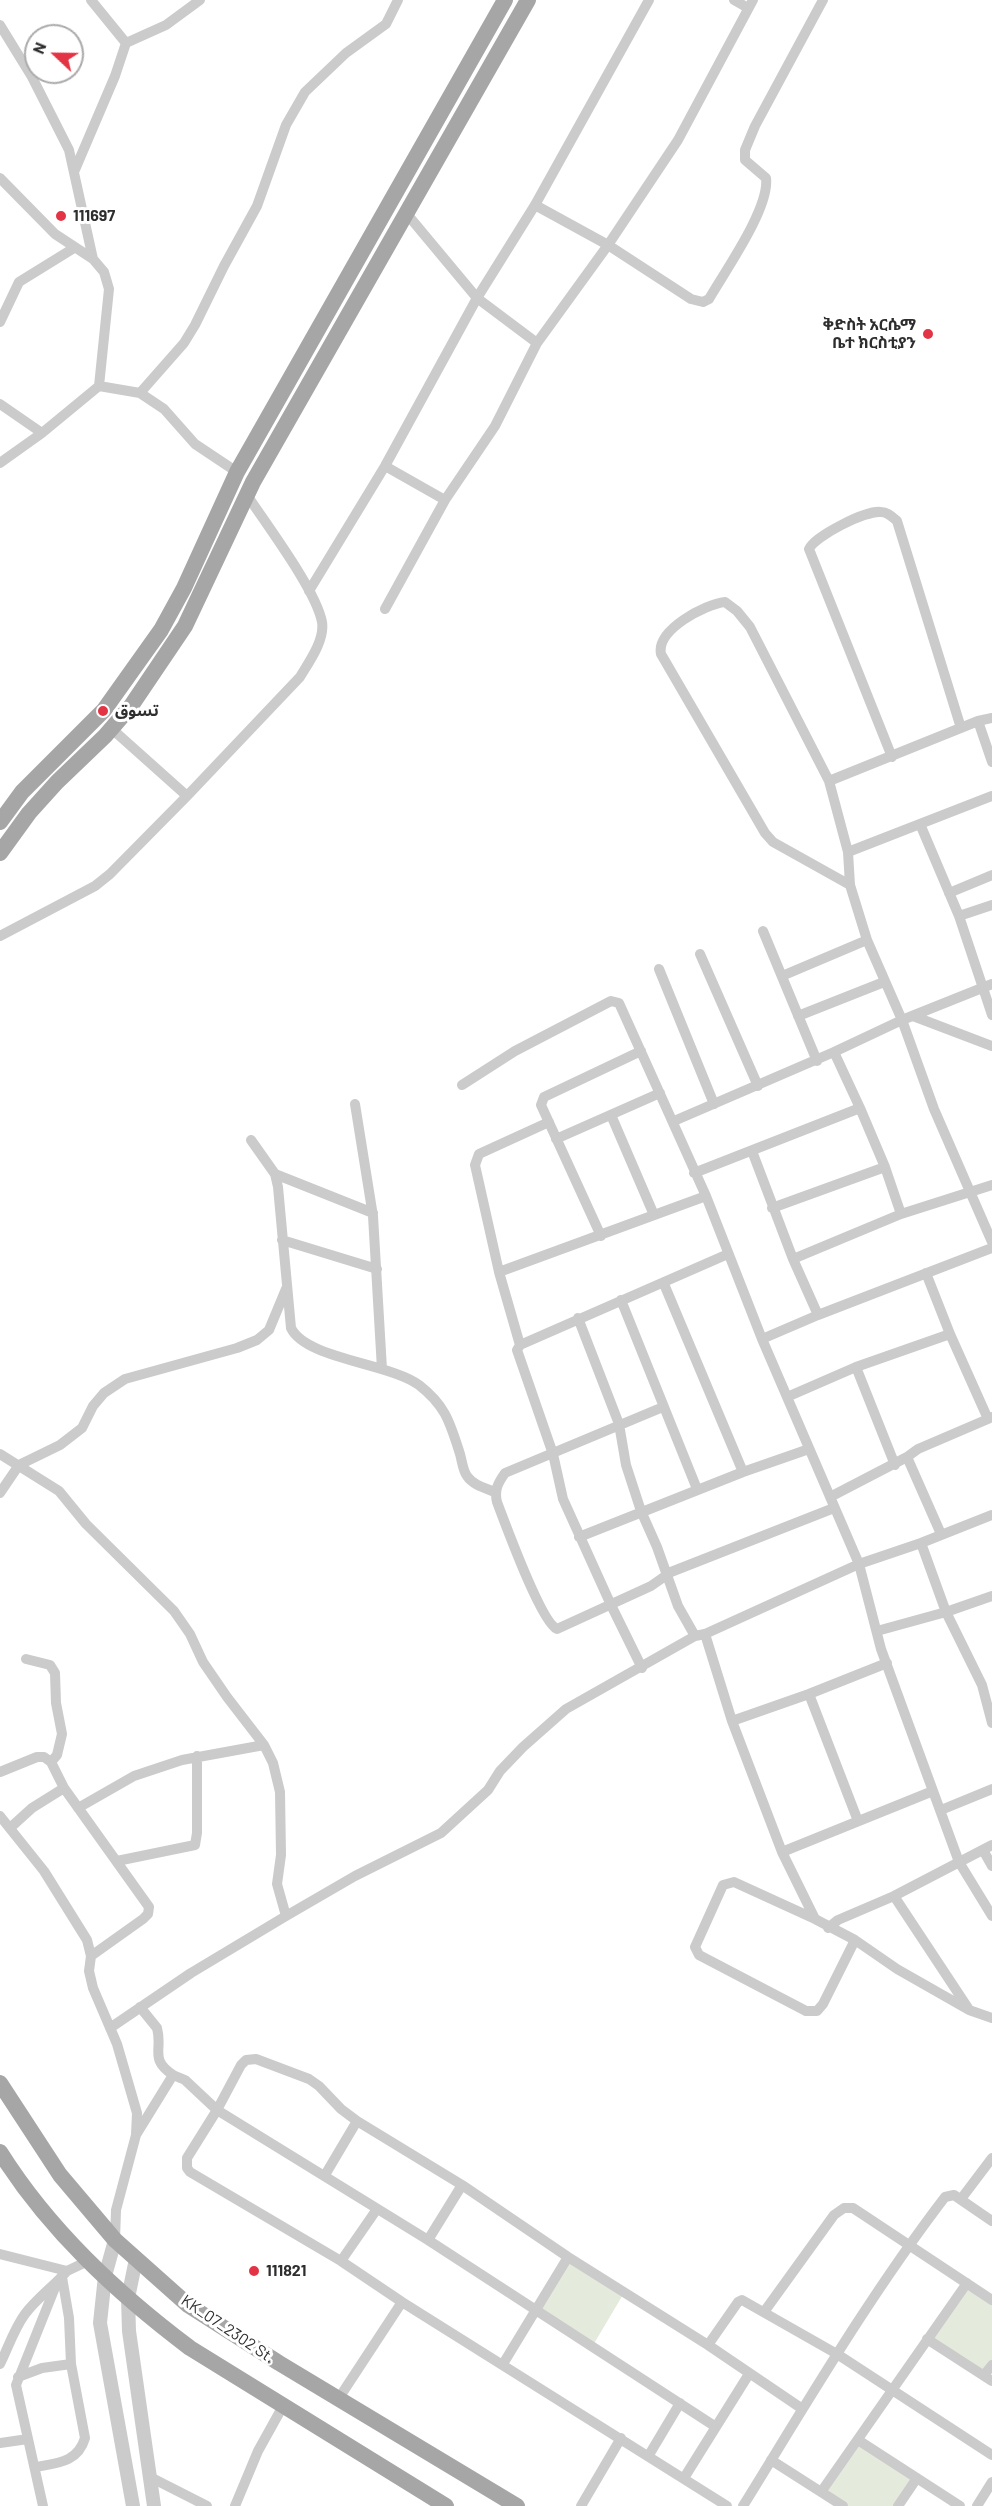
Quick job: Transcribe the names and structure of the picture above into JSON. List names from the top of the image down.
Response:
{
  "streets": {
    "main road": ["KK_07_2302 St."]
  },
  "places": [
    "111697",
    "ቅድስት አርሴማ ቤተ ክርስቲያን",
    "تسوق",
    "111821"
  ],
  "north": "left"
}
